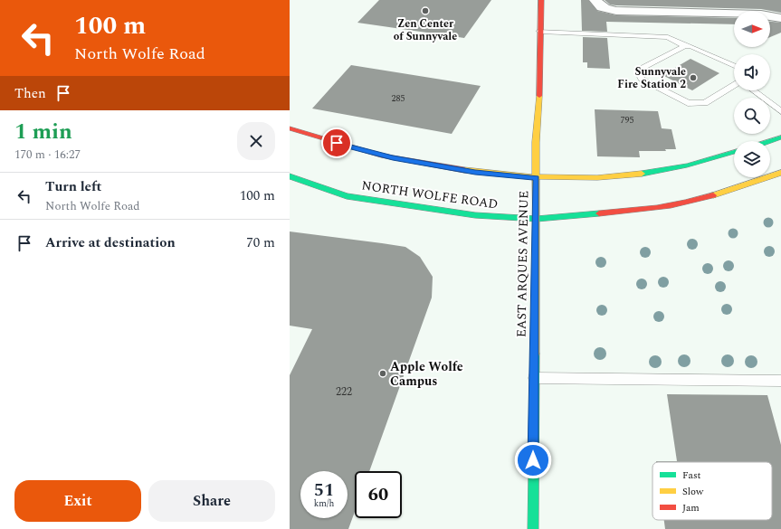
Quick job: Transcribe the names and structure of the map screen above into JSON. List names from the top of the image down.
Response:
{
  "streets": {
    "main road": ["NORTH WOLFE ROAD", "EAST ARQUES AVENUE"]
  },
  "crossings": [
    ["NORTH WOLFE ROAD", "EAST ARQUES AVENUE"]
  ],
  "places": ["Zen Center of Sunnyvale", "Sunnyvale Fire Station 2", "Apple Wolfe Campus"],
  "house_numbers": ["285", "795", "222"],
  "legend": ["Fast", "Slow", "Jam"],
  "north": "right",
  "page": {
    "turn": ["100 m", "North Wolfe Road"],
    "then": "Then",
    "heading": ["1 min", "170 m · 16:27"],
    "list": [
      {
        "name": "Turn left",
        "note": "North Wolfe Road",
        "value": "100 m"
      },
      {
        "name": "Arrive at destination",
        "value": "70 m"
      }
    ],
    "speed": "51 km/h",
    "limit": "60",
    "buttons": ["Exit", "Share"]
  }
}
